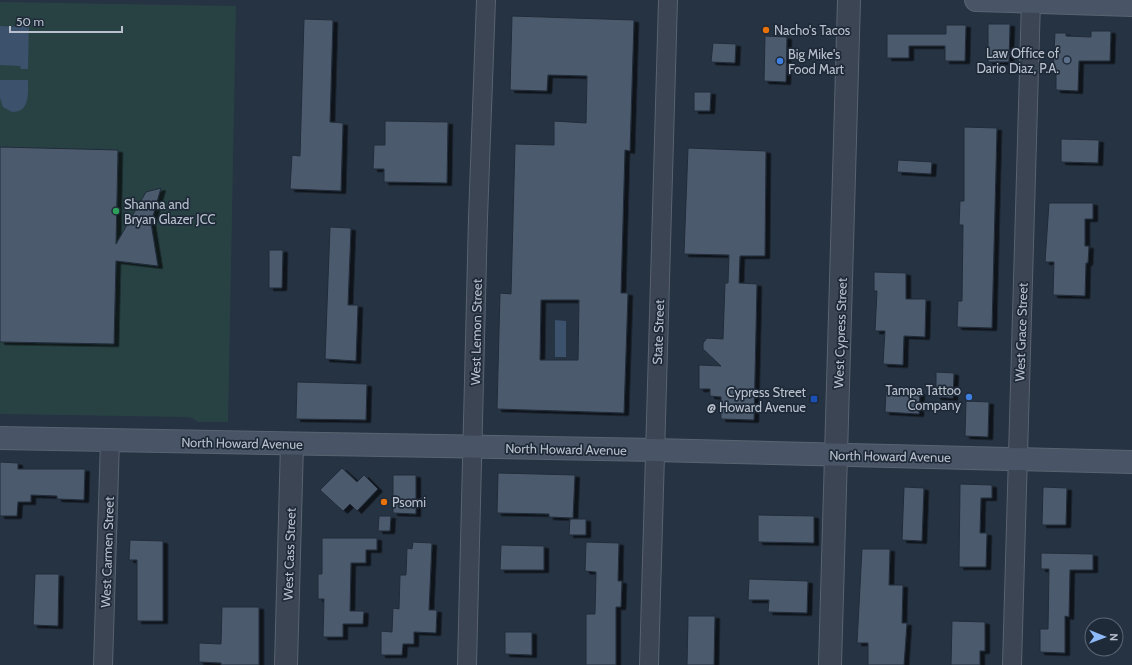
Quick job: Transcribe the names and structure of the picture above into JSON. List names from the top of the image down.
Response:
{
  "streets": {
    "main road": ["North Howard Avenue"],
    "street": [
      "West Lemon Street",
      "State Street",
      "West Grace Street",
      "West Cypress Street",
      "West Carmen Street",
      "West Cass Street"
    ]
  },
  "crossings": [
    ["West Lemon Street", "North Howard Avenue"],
    ["State Street", "North Howard Avenue"],
    ["West Grace Street", "North Howard Avenue"],
    ["West Cypress Street", "North Howard Avenue"],
    ["North Howard Avenue", "West Carmen Street"],
    ["North Howard Avenue", "West Cass Street"]
  ],
  "places": {
    "other": [
      "Nacho's Tacos",
      "Law Office of Dario Diaz, P.A.",
      "Big Mike's Food Mart",
      "Shanna and Bryan Glazer JCC",
      "Tampa Tattoo Company",
      "Psomi"
    ],
    "transit": ["Cypress Street @ Howard Avenue"]
  },
  "scale_bar": "50 m",
  "north": "right"
}
